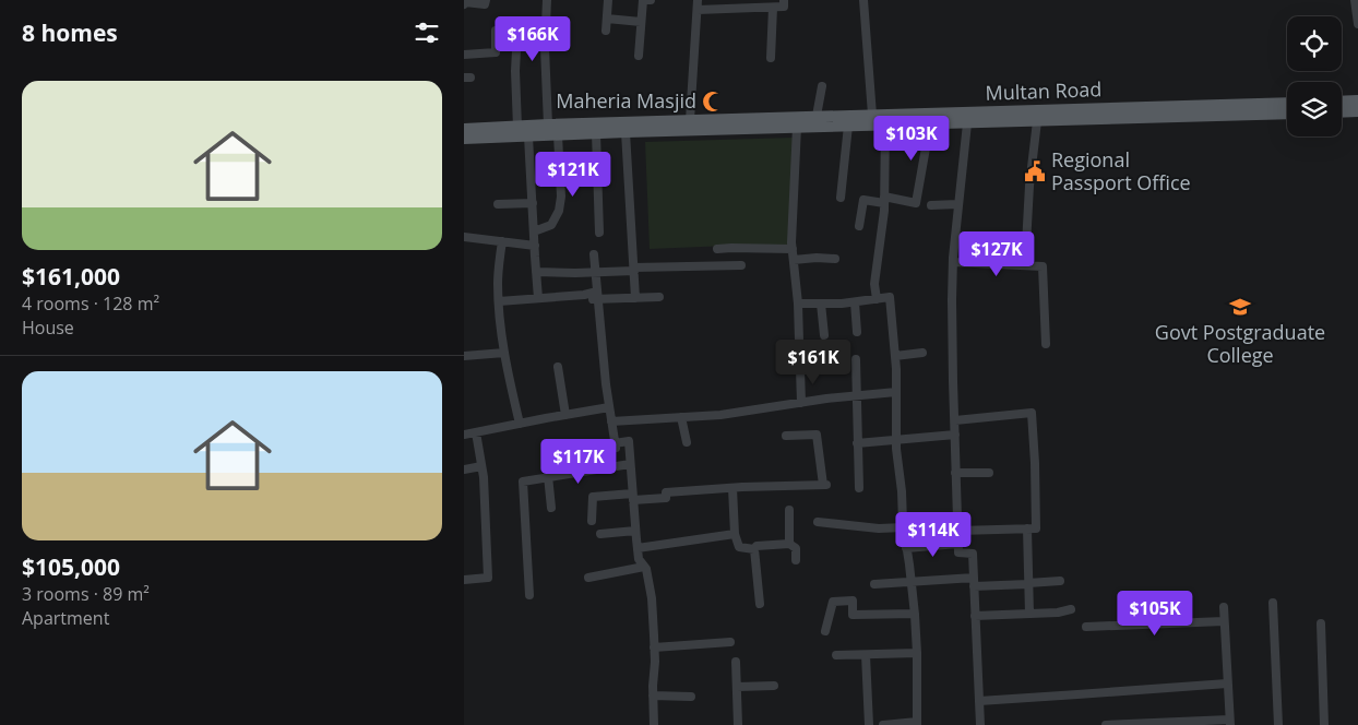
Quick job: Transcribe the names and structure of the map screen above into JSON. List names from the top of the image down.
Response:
{
  "streets": {
    "main road": ["Multan Road"]
  },
  "places": {
    "mosque": ["Maheria Masjid"],
    "public building": ["Regional Passport Office"],
    "school or university": ["Govt Postgraduate College"]
  },
  "page": {
    "heading": "8 homes",
    "price": [
      "$166K",
      "$103K",
      "$121K",
      "$127K",
      "$161K",
      "$117K",
      "$114K",
      "$105K"
    ],
    "list": [
      {
        "name": "$161,000",
        "note": "4 rooms · 128 m² · House"
      },
      {
        "name": "$105,000",
        "note": "3 rooms · 89 m² · Apartment"
      }
    ]
  }
}
